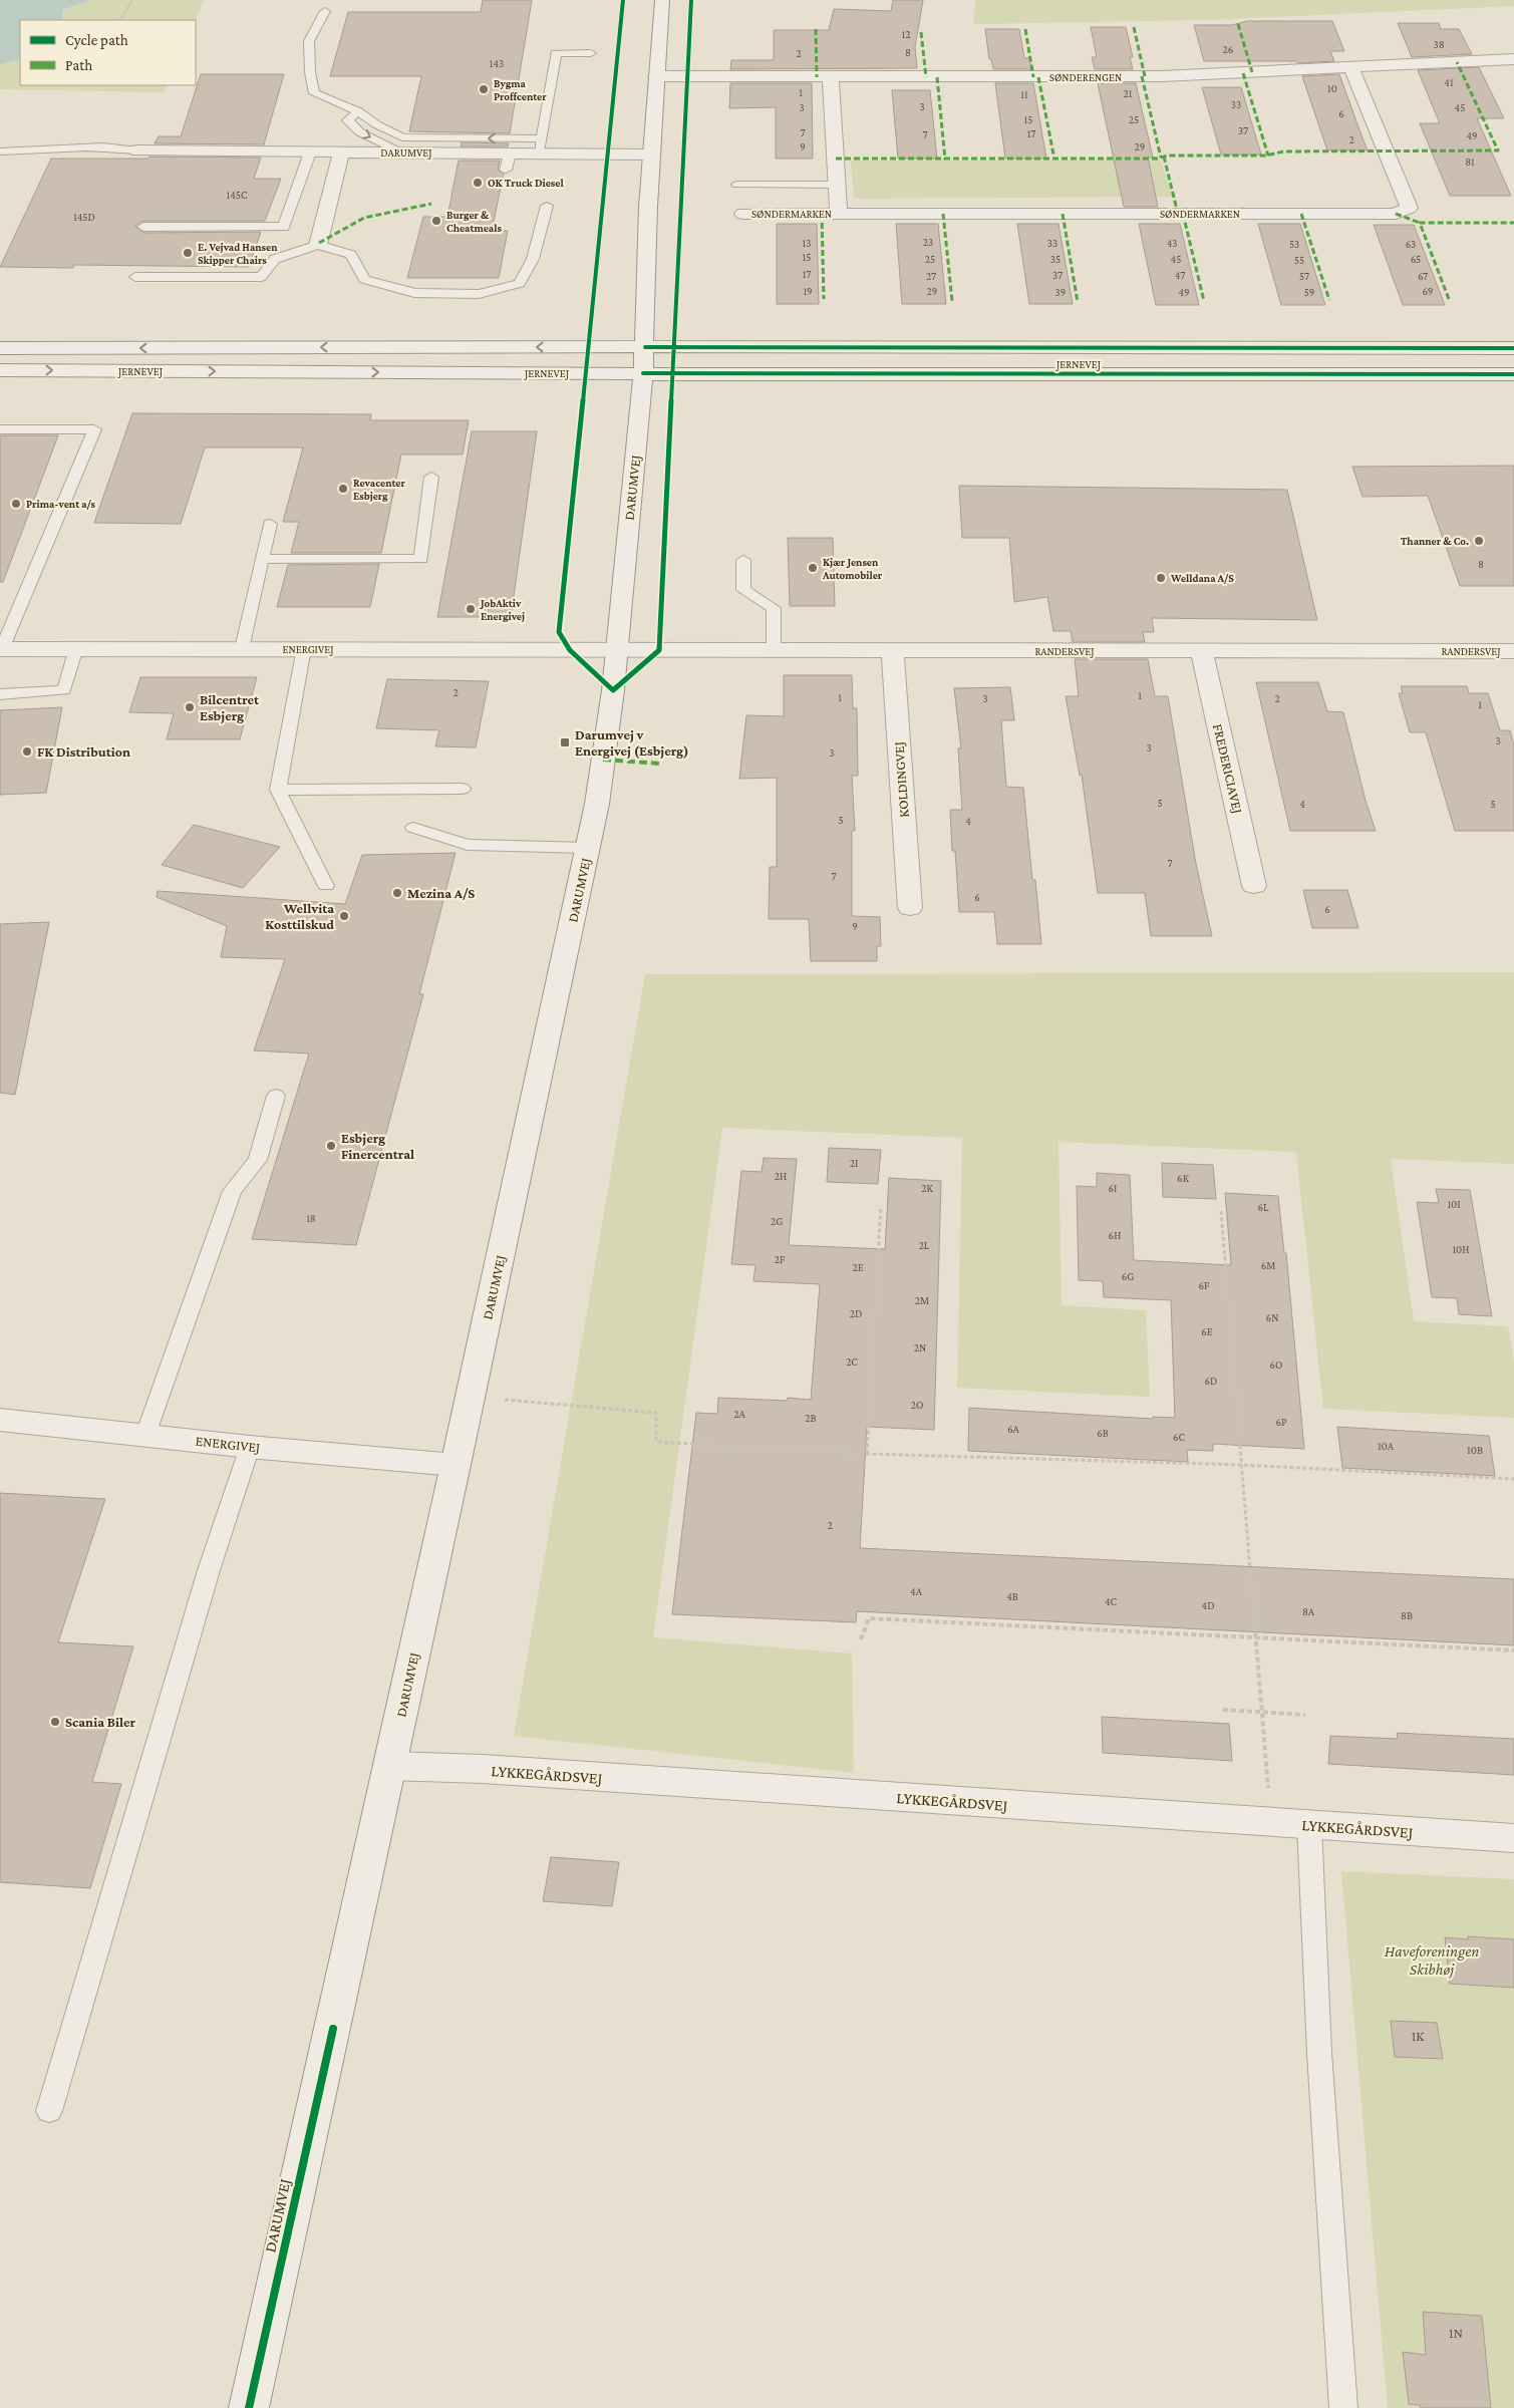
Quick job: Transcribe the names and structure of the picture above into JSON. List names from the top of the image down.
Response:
{
  "streets": {
    "street": [
      "SØNDERENGEN",
      "DARUMVEJ",
      "SØNDERMARKEN",
      "JERNEVEJ",
      "ENERGIVEJ",
      "RANDERSVEJ",
      "FREDERICIAVEJ",
      "KOLDINGVEJ",
      "LYKKEGÅRDSVEJ"
    ]
  },
  "crossings": [
    ["SØNDERENGEN", "DARUMVEJ"],
    ["SØNDERENGEN", "SØNDERMARKEN"],
    ["DARUMVEJ", "JERNEVEJ"],
    ["DARUMVEJ", "ENERGIVEJ"],
    ["DARUMVEJ", "RANDERSVEJ"],
    ["DARUMVEJ", "LYKKEGÅRDSVEJ"],
    ["ENERGIVEJ", "RANDERSVEJ"],
    ["RANDERSVEJ", "FREDERICIAVEJ"],
    ["RANDERSVEJ", "KOLDINGVEJ"]
  ],
  "parks": ["Haveforeningen Skibhøj"],
  "places": {
    "other": [
      "Bygma Proffcenter",
      "OK Truck Diesel",
      "Burger & Cheatmeals",
      "E. Vejvad Hansen Skipper Chairs",
      "Revacenter Esbjerg",
      "Prima-vent a/s",
      "Thanner & Co.",
      "Kjær Jensen Automobiler",
      "Welldana A/S",
      "JobAktiv Energivej",
      "Bilcentret Esbjerg",
      "FK Distribution",
      "Mezina A/S",
      "Wellvita Kosttilskud",
      "Esbjerg Finercentral",
      "Scania Biler"
    ],
    "transit": ["Darumvej v Energivej (Esbjerg)"]
  },
  "house_numbers": [
    "12",
    "38",
    "26",
    "8",
    "2",
    "143",
    "41",
    "10",
    "1",
    "21",
    "11",
    "33",
    "3",
    "3",
    "45",
    "6",
    "15",
    "25",
    "37",
    "7",
    "17",
    "7",
    "49",
    "2",
    "9",
    "29",
    "81",
    "145C",
    "145D",
    "23",
    "13",
    "33",
    "43",
    "53",
    "63",
    "15",
    "25",
    "35",
    "45",
    "65",
    "55",
    "17",
    "37",
    "47",
    "27",
    "57",
    "67",
    "19",
    "29",
    "69",
    "39",
    "49",
    "59",
    "8",
    "2",
    "1",
    "1",
    "3",
    "2",
    "1",
    "3",
    "3",
    "3",
    "5",
    "4",
    "5",
    "5",
    "4",
    "7",
    "7",
    "6",
    "6",
    "9",
    "2I",
    "2H",
    "6K",
    "2K",
    "6I",
    "10I",
    "6L",
    "18",
    "2G",
    "6H",
    "2L",
    "10H",
    "2F",
    "6M",
    "2E",
    "6G",
    "6F",
    "2M",
    "2D",
    "6N",
    "6E",
    "2N",
    "2C",
    "6O",
    "6D",
    "2O",
    "2A",
    "2B",
    "6P",
    "6A",
    "6B",
    "6C",
    "10A",
    "10B",
    "2",
    "4A",
    "4B",
    "4C",
    "4D",
    "8A",
    "8B",
    "1K",
    "1N"
  ],
  "legend": ["Cycle path", "Path"]
}
